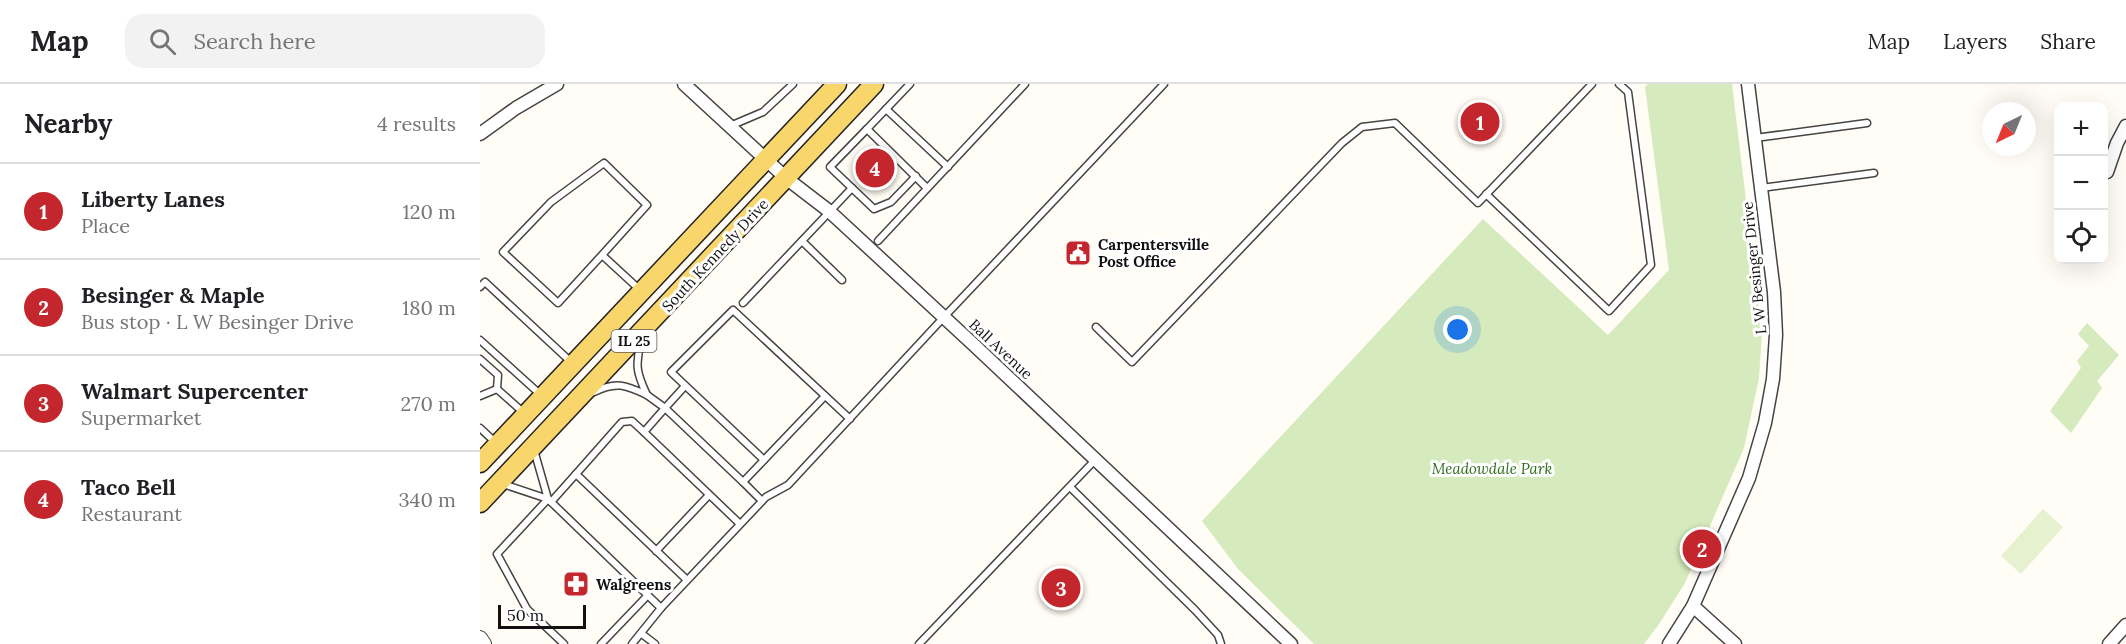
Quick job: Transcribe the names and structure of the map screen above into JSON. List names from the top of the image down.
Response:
{
  "streets": {
    "main road": ["South Kennedy Drive", "IL 25"],
    "street": ["L W Besinger Drive", "Ball Avenue"]
  },
  "crossings": [
    ["South Kennedy Drive", "Ball Avenue"]
  ],
  "parks": ["Meadowdale Park"],
  "places": {
    "public building": ["Carpentersville Post Office"],
    "pharmacy": ["Walgreens"]
  },
  "scale_bar": "50 m",
  "north": "bottom left",
  "page": {
    "header": "Map",
    "search": "Search here",
    "nav": ["Map", "Layers", "Share"],
    "heading": ["Nearby", "4 results"],
    "pins": [
      "1",
      "4",
      "2",
      "3"
    ],
    "map_buttons": ["+", "−"],
    "list": [
      {
        "mark": "1",
        "name": "Liberty Lanes",
        "note": "Place",
        "value": "120 m"
      },
      {
        "mark": "2",
        "name": "Besinger & Maple",
        "note": "Bus stop · L W Besinger Drive",
        "value": "180 m"
      },
      {
        "mark": "3",
        "name": "Walmart Supercenter",
        "note": "Supermarket",
        "value": "270 m"
      },
      {
        "mark": "4",
        "name": "Taco Bell",
        "note": "Restaurant",
        "value": "340 m"
      }
    ],
    "scale": "50 m"
  }
}
